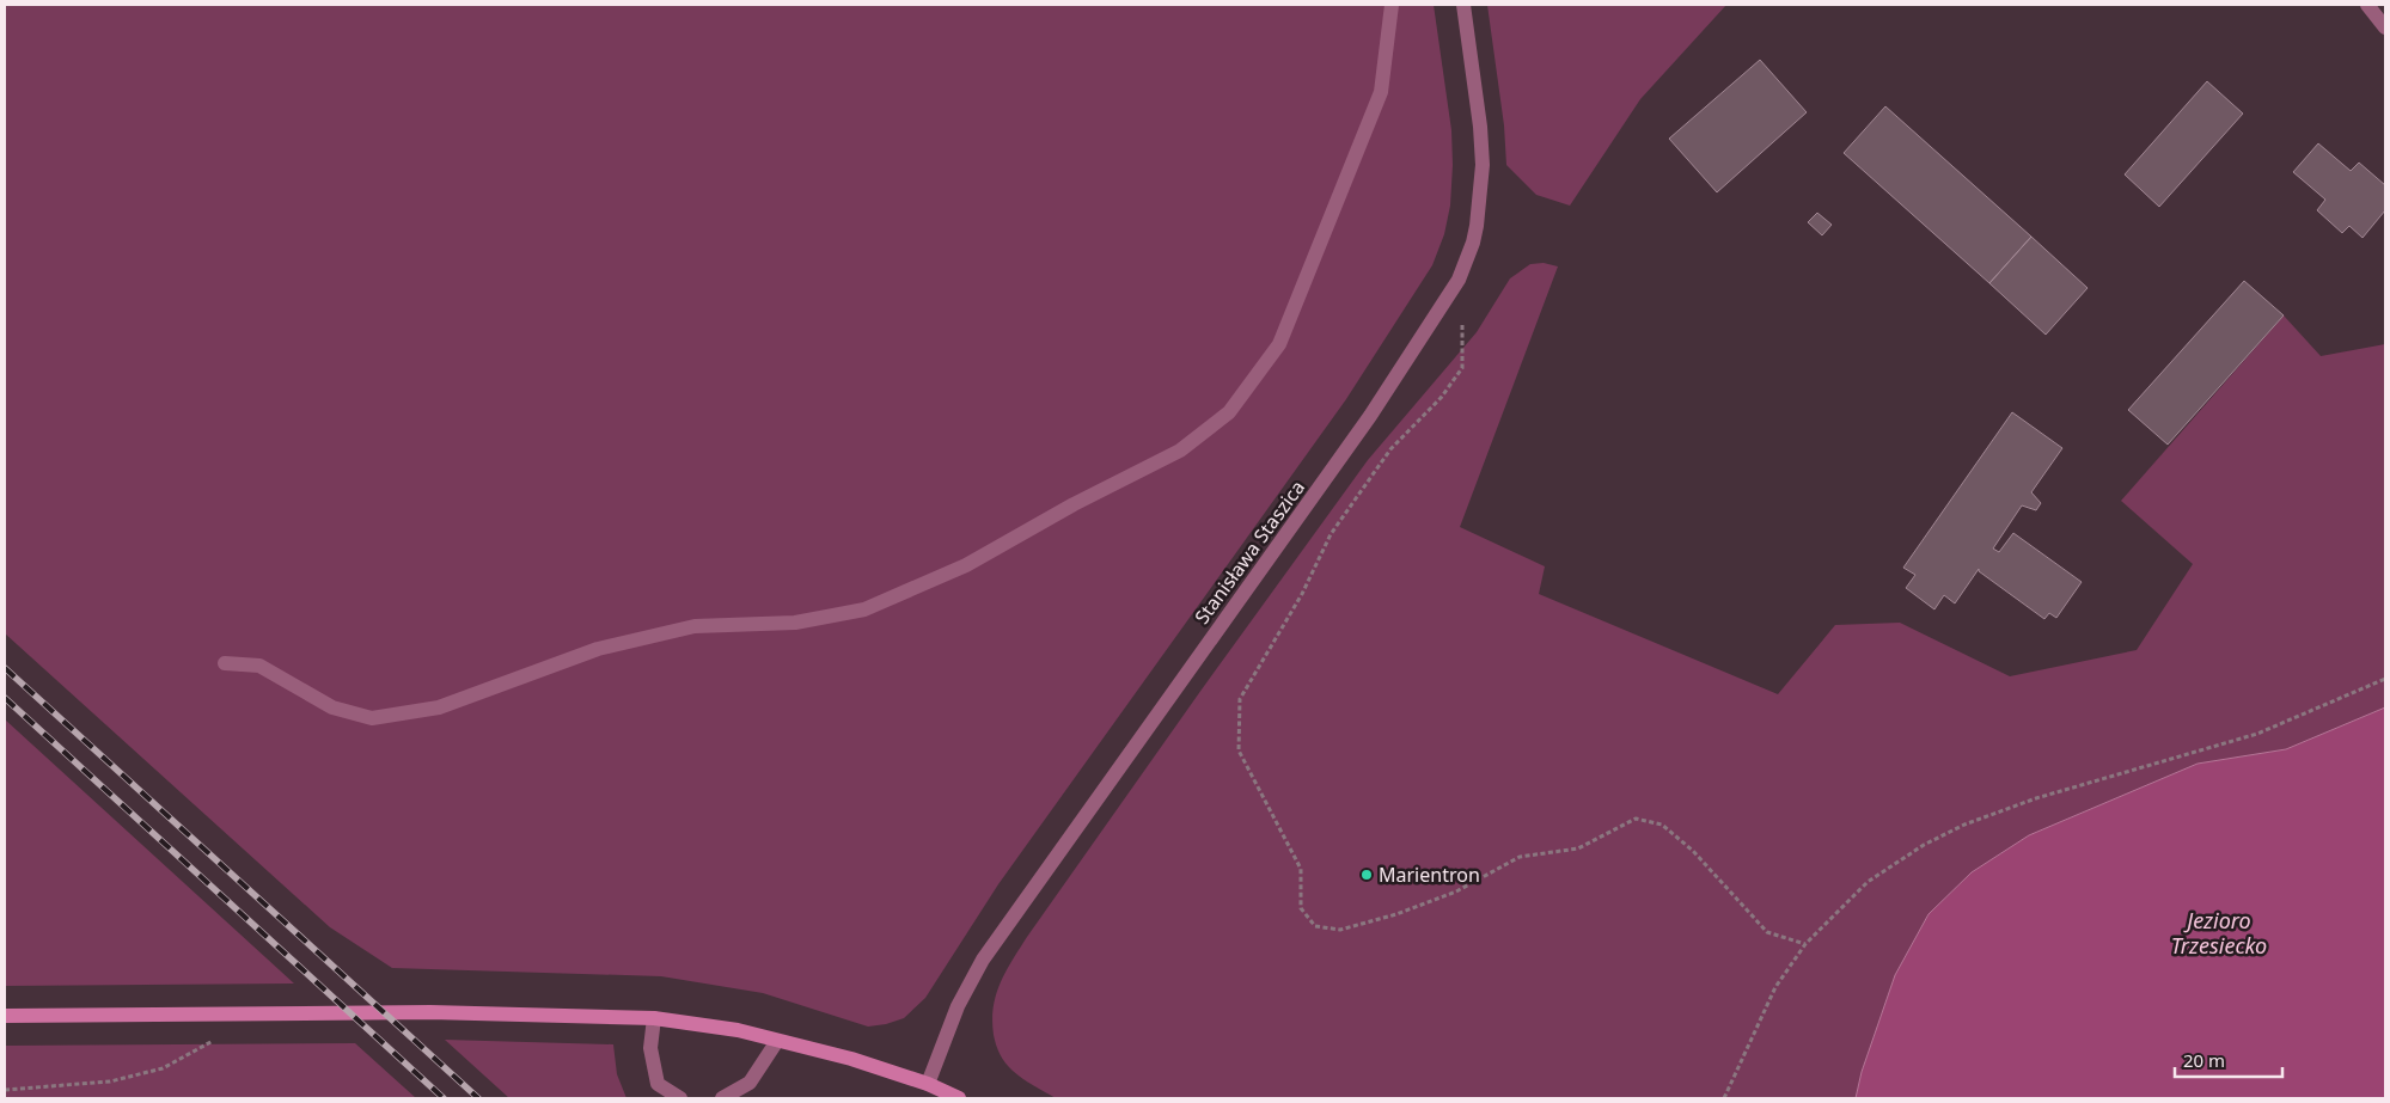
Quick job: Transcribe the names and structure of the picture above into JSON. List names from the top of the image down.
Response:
{
  "streets": {
    "street": ["Stanisława Staszica"]
  },
  "water": ["Jezioro Trzesiecko"],
  "places": ["Marientron"],
  "scale_bar": "20 m"
}
